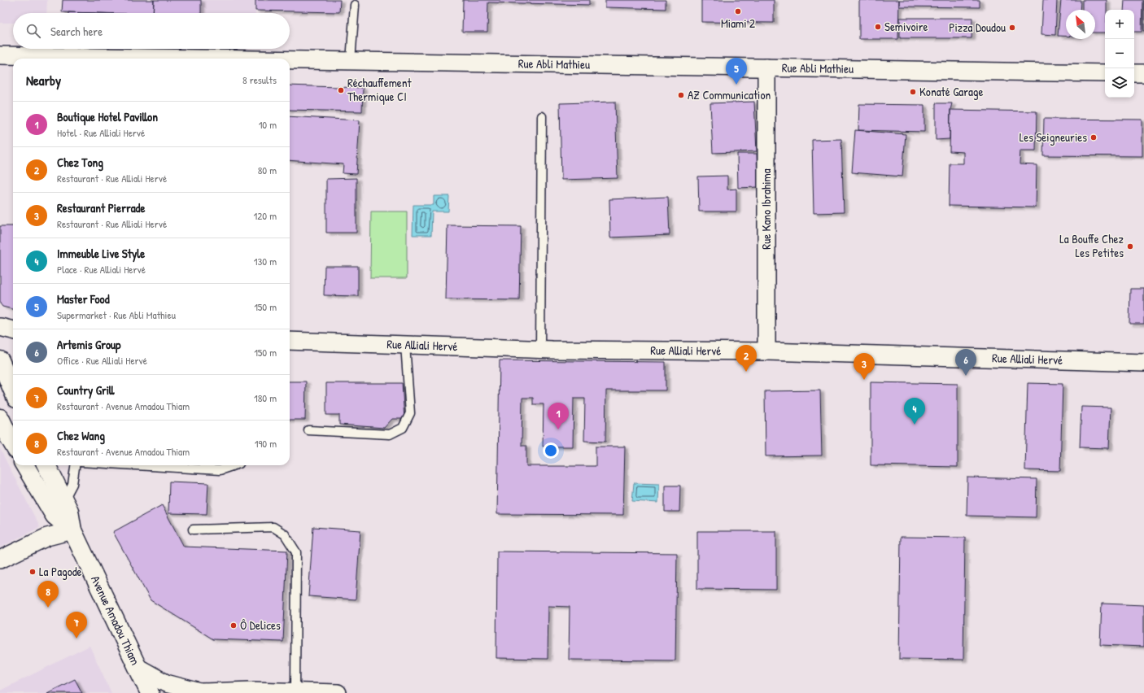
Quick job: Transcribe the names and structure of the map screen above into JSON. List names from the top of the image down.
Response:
{
  "streets": {
    "main road": ["Avenue Amadou Thiam"],
    "street": ["Rue Abli Mathieu", "Rue Kano Ibrahima", "Rue Alliali Hervé"]
  },
  "crossings": [
    ["Rue Abli Mathieu", "Rue Kano Ibrahima"],
    ["Rue Kano Ibrahima", "Rue Alliali Hervé"]
  ],
  "places": [
    "Miami 2",
    "Semivoire",
    "Pizza Doudou",
    "Réchauffement Thermique CI",
    "Konaté Garage",
    "AZ Communication",
    "Les Seigneuries",
    "La Bouffe Chez Les Petites",
    "La Pagode",
    "Ô Delices"
  ],
  "north": "top left",
  "page": {
    "map_buttons": ["+", "−"],
    "search": "Search here",
    "pins": [
      "5",
      "2",
      "6",
      "3",
      "4",
      "1",
      "8",
      "7"
    ],
    "heading": ["Nearby", "8 results"],
    "list": [
      {
        "mark": "1",
        "name": "Boutique Hotel Pavillon",
        "note": "Hotel · Rue Alliali Hervé",
        "value": "10 m"
      },
      {
        "mark": "2",
        "name": "Chez Tong",
        "note": "Restaurant · Rue Alliali Hervé",
        "value": "80 m"
      },
      {
        "mark": "3",
        "name": "Restaurant Pierrade",
        "note": "Restaurant · Rue Alliali Hervé",
        "value": "120 m"
      },
      {
        "mark": "4",
        "name": "Immeuble Live Style",
        "note": "Place · Rue Alliali Hervé",
        "value": "130 m"
      },
      {
        "mark": "5",
        "name": "Master Food",
        "note": "Supermarket · Rue Abli Mathieu",
        "value": "150 m"
      },
      {
        "mark": "6",
        "name": "Artemis Group",
        "note": "Office · Rue Alliali Hervé",
        "value": "150 m"
      },
      {
        "mark": "7",
        "name": "Country Grill",
        "note": "Restaurant · Avenue Amadou Thiam",
        "value": "180 m"
      },
      {
        "mark": "8",
        "name": "Chez Wang",
        "note": "Restaurant · Avenue Amadou Thiam",
        "value": "190 m"
      }
    ]
  }
}
